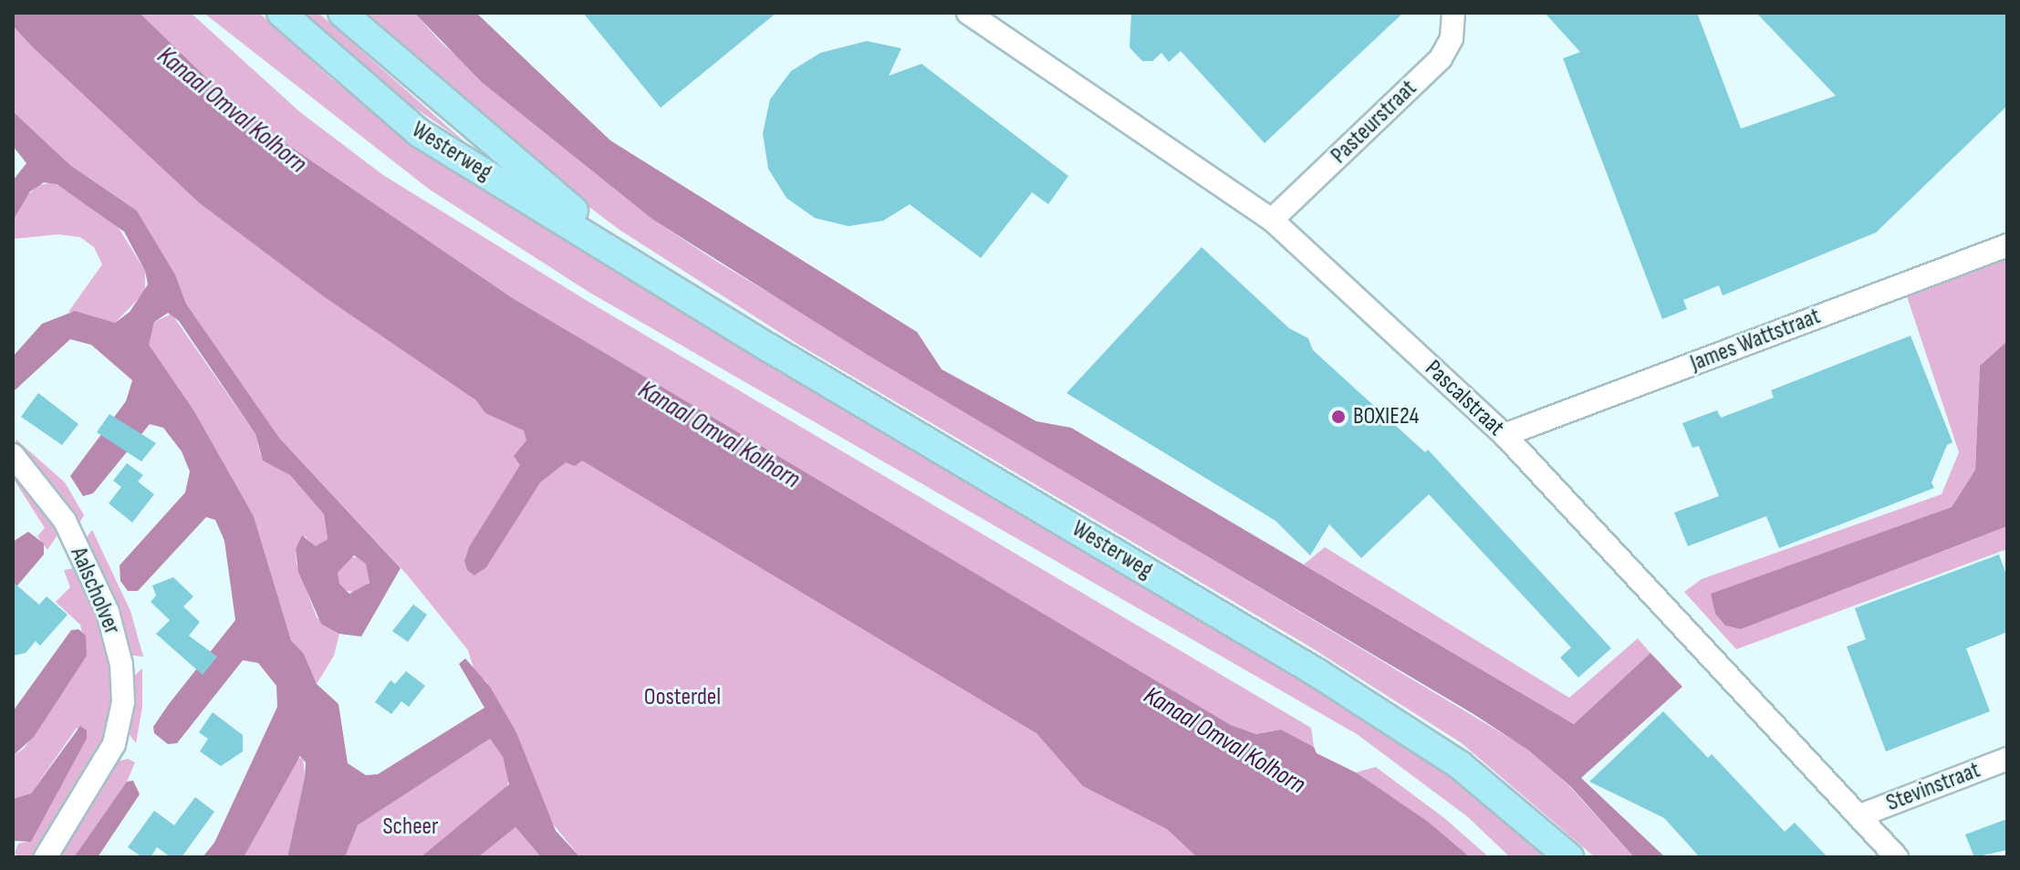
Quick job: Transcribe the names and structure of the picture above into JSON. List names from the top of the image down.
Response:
{
  "streets": {
    "main road": ["Westerweg"],
    "street": [
      "Pasteurstraat",
      "James Wattstraat",
      "Pascalstraat",
      "Aalscholver",
      "Stevinstraat"
    ]
  },
  "crossings": [
    ["Pasteurstraat", "Pascalstraat"],
    ["James Wattstraat", "Pascalstraat"],
    ["Pascalstraat", "Stevinstraat"]
  ],
  "water": ["Kanaal Omval Kolhorn"],
  "parks": ["Oosterdel", "Scheer"],
  "places": ["BOXIE24"]
}
